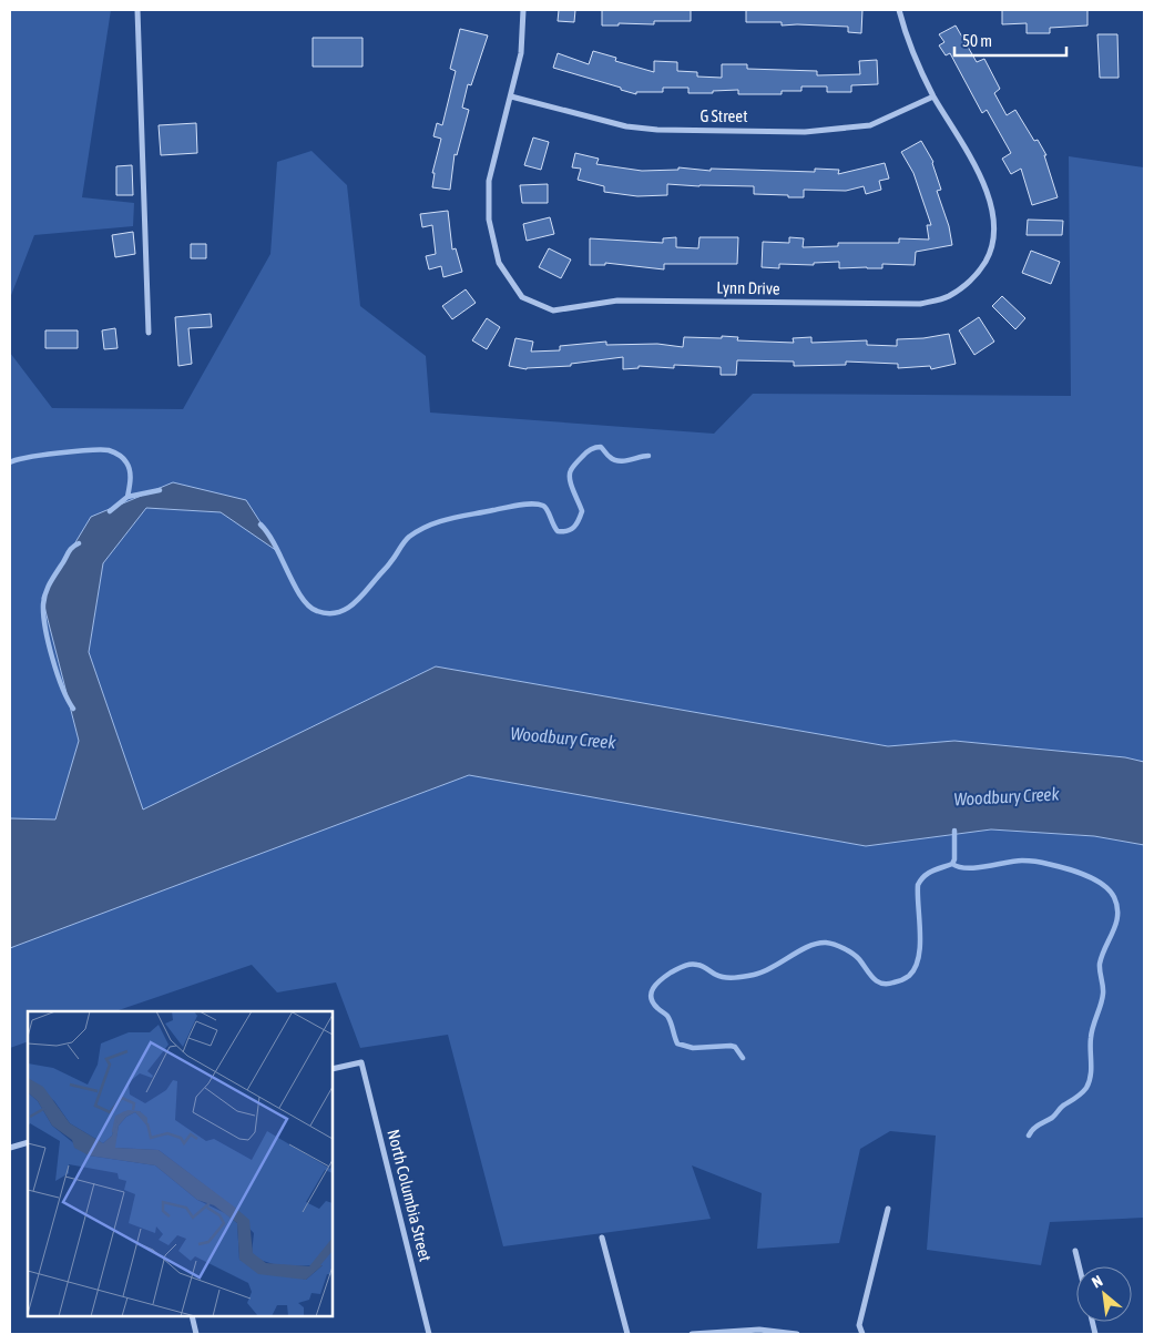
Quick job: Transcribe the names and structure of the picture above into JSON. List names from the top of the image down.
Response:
{
  "streets": {
    "street": ["G Street", "Lynn Drive", "North Columbia Street"]
  },
  "crossings": [
    ["G Street", "Lynn Drive"]
  ],
  "water": ["Woodbury Creek"],
  "scale_bar": "50 m",
  "north": "top left"
}
